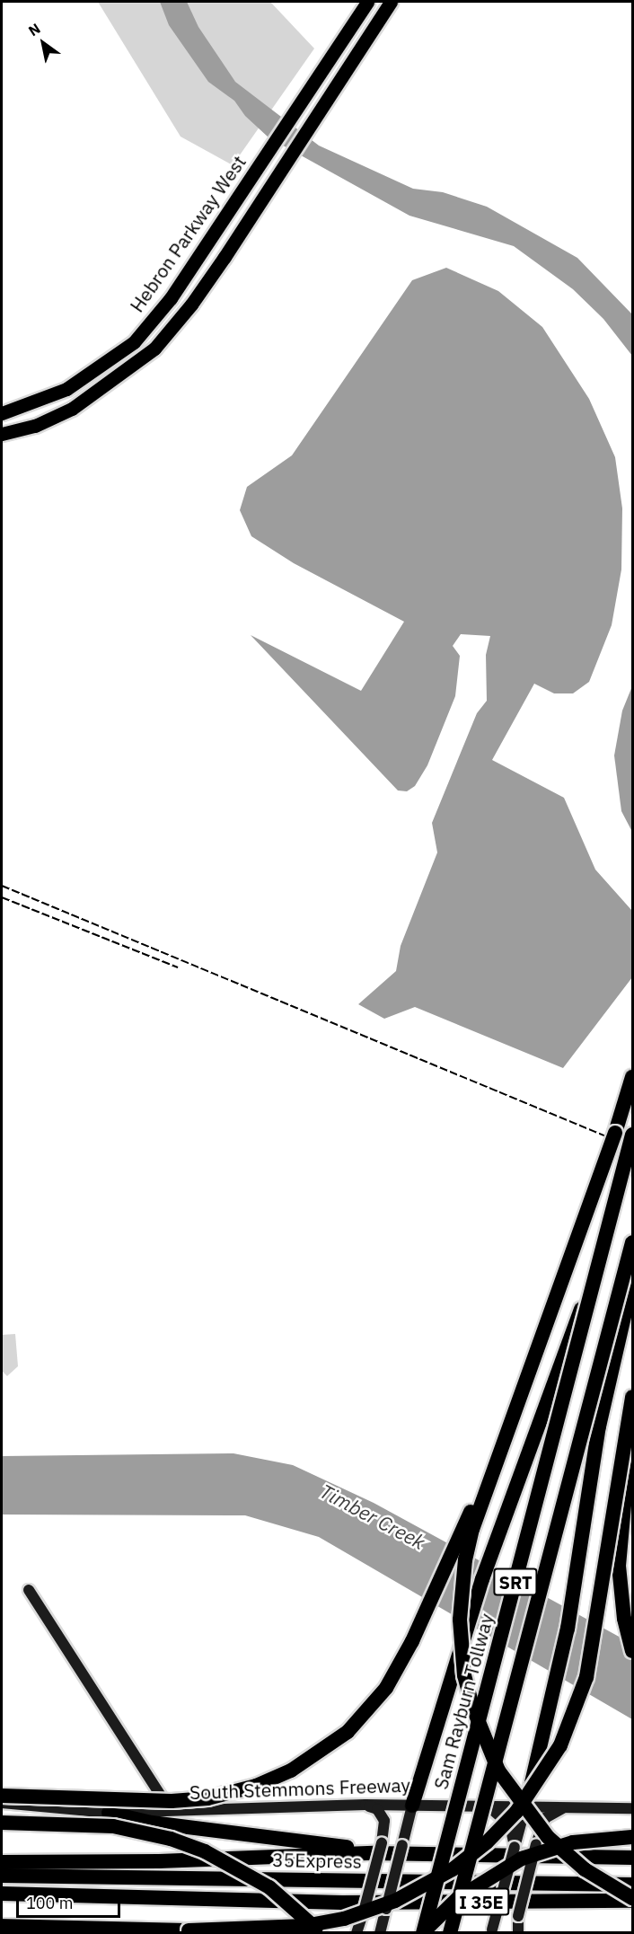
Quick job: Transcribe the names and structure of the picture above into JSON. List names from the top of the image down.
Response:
{
  "streets": {
    "highway": [
      "SRT",
      "Sam Rayburn Tollway",
      "35Express",
      "I 35E"
    ],
    "main road": ["Hebron Parkway West", "South Stemmons Freeway"]
  },
  "water": ["Timber Creek"],
  "scale_bar": "100 m",
  "north": "top left"
}
